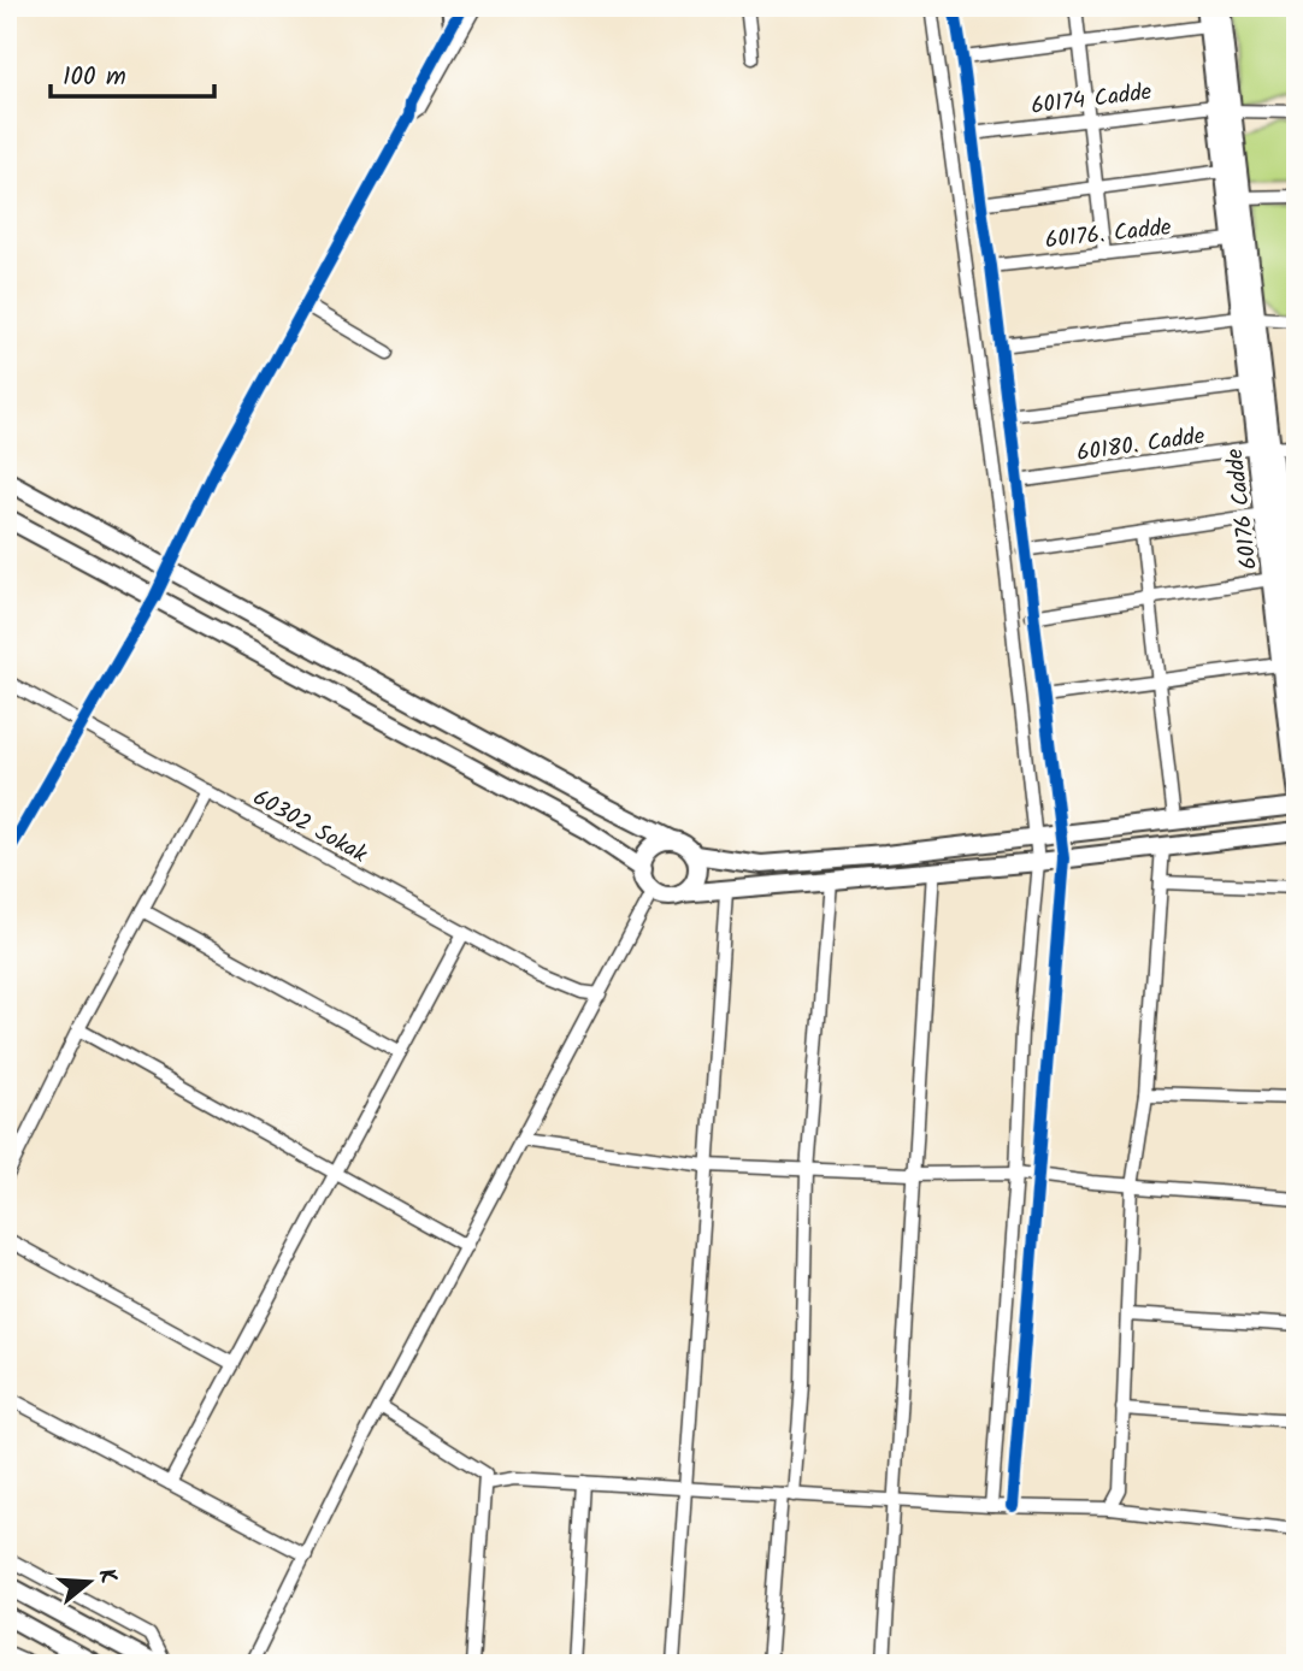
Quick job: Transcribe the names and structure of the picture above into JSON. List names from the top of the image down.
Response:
{
  "streets": {
    "main road": ["60176 Cadde"],
    "street": [
      "60174 Cadde",
      "60176. Cadde",
      "60180. Cadde",
      "60302 Sokak"
    ]
  },
  "crossings": [
    ["60174 Cadde", "60176 Cadde"],
    ["60176. Cadde", "60176 Cadde"],
    ["60180. Cadde", "60176 Cadde"]
  ],
  "scale_bar": "100 m",
  "north": "right"
}
